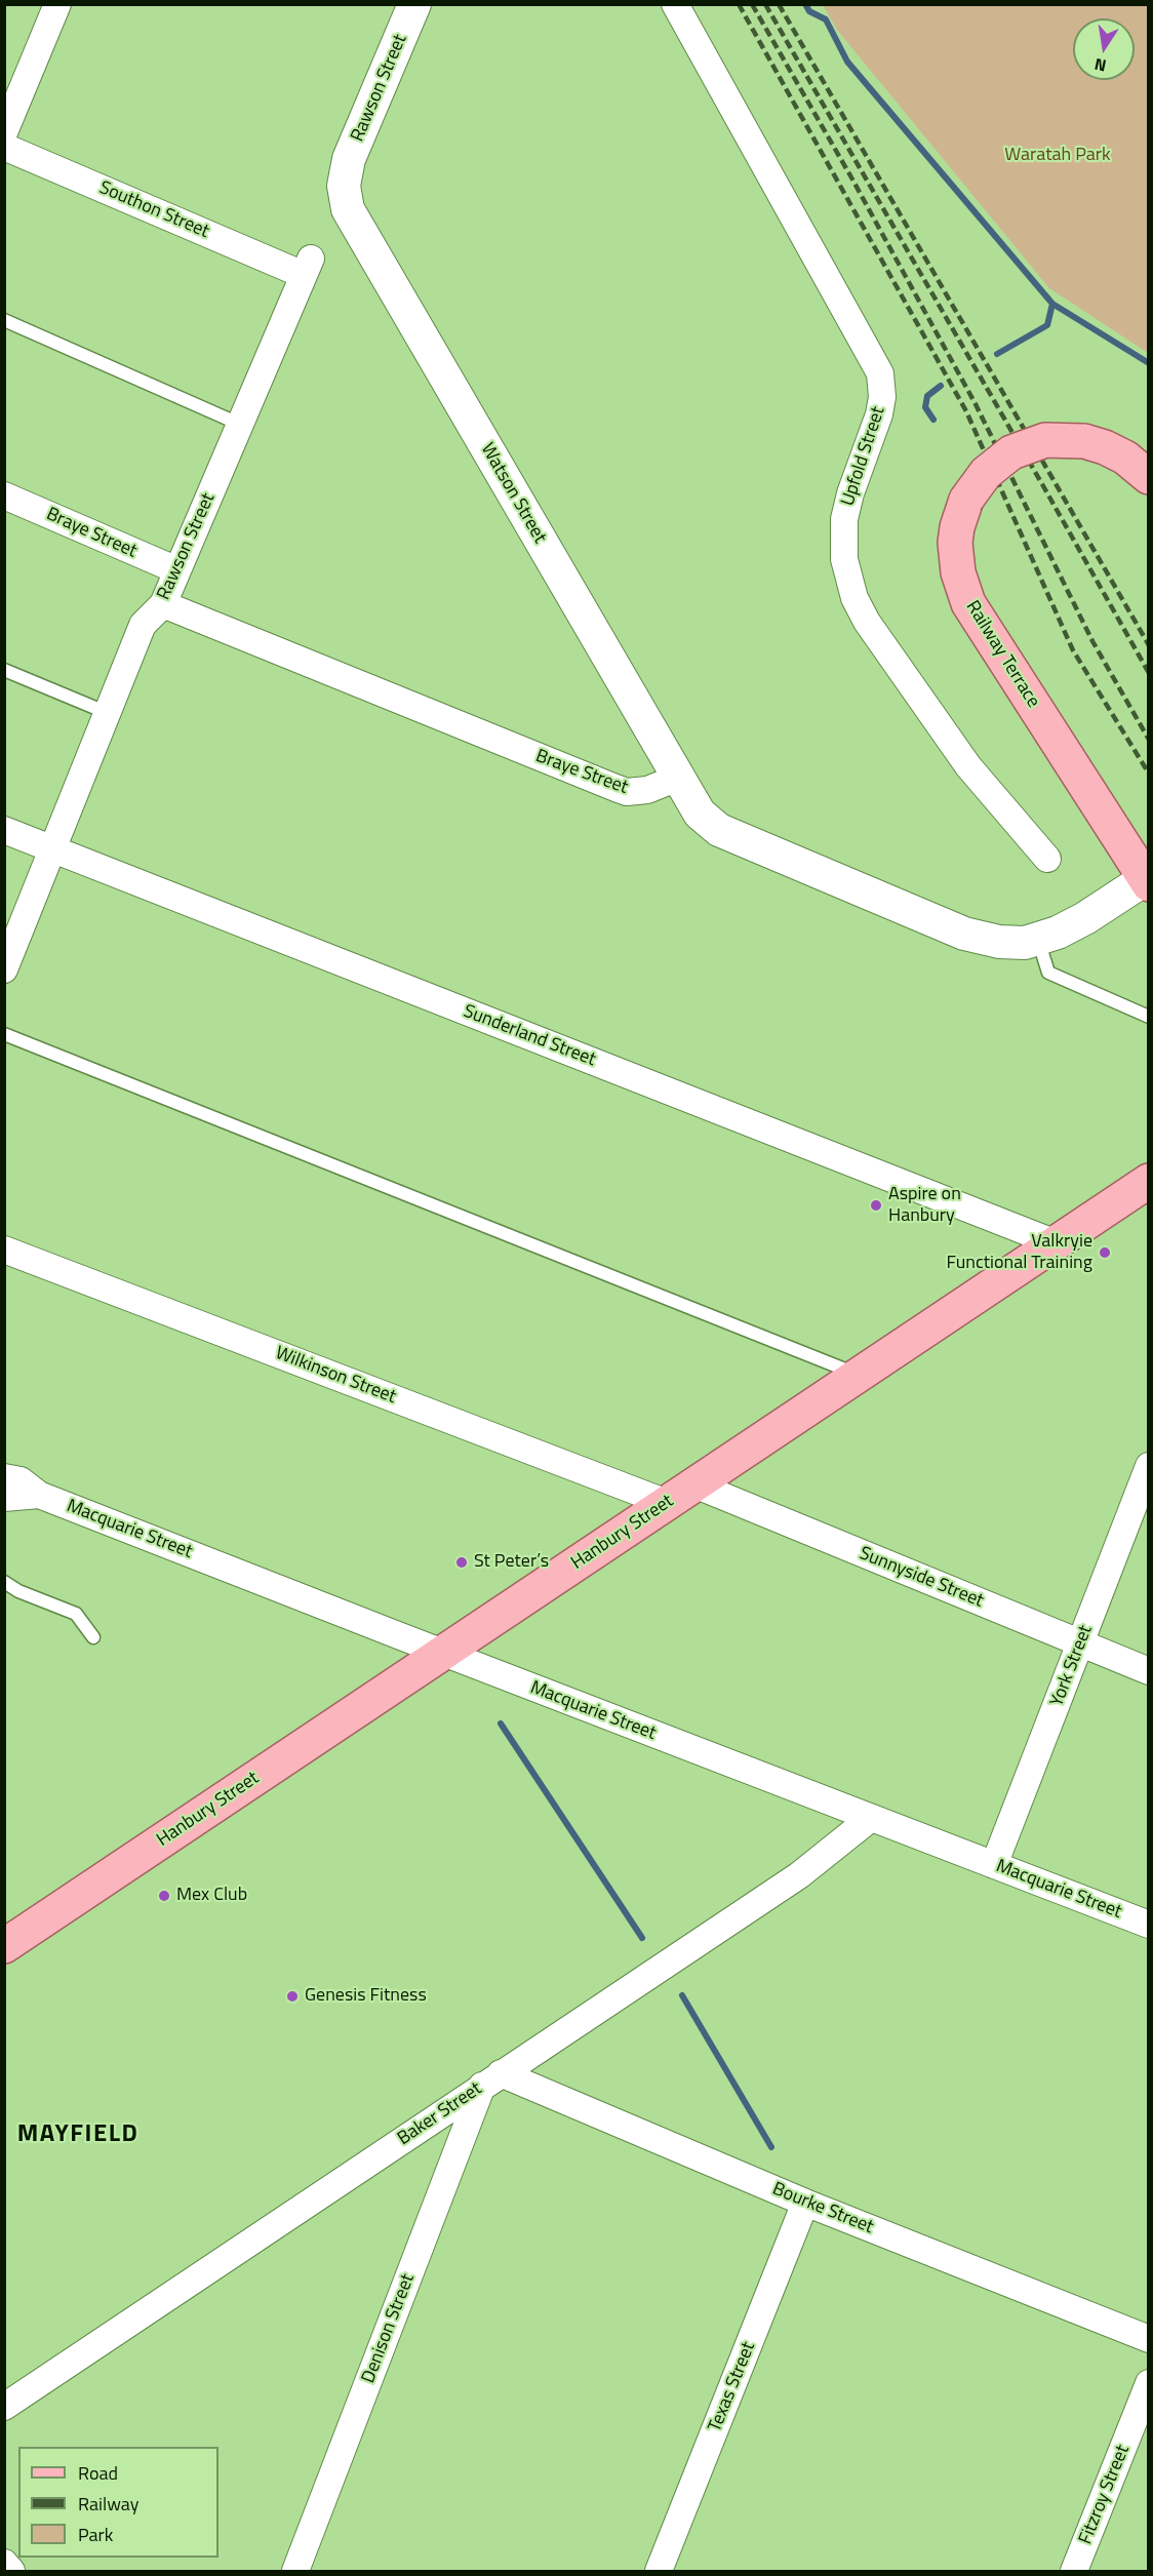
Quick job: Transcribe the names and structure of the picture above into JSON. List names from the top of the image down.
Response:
{
  "streets": {
    "main road": ["Railway Terrace", "Hanbury Street"],
    "street": [
      "Rawson Street",
      "Southon Street",
      "Upfold Street",
      "Watson Street",
      "Braye Street",
      "Sunderland Street",
      "Wilkinson Street",
      "Macquarie Street",
      "Sunnyside Street",
      "York Street",
      "Baker Street",
      "Bourke Street",
      "Denison Street",
      "Texas Street",
      "Fitzroy Street"
    ]
  },
  "crossings": [
    ["Rawson Street", "Southon Street"],
    ["Rawson Street", "Watson Street"],
    ["Rawson Street", "Braye Street"],
    ["Rawson Street", "Sunderland Street"],
    ["Watson Street", "Braye Street"],
    ["Sunderland Street", "Hanbury Street"],
    ["Wilkinson Street", "Hanbury Street"],
    ["Macquarie Street", "Hanbury Street"],
    ["Macquarie Street", "York Street"],
    ["Macquarie Street", "Baker Street"],
    ["Hanbury Street", "Sunnyside Street"],
    ["Sunnyside Street", "York Street"],
    ["Baker Street", "Bourke Street"],
    ["Baker Street", "Denison Street"],
    ["Bourke Street", "Denison Street"],
    ["Bourke Street", "Texas Street"]
  ],
  "districts": ["MAYFIELD"],
  "parks": ["Waratah Park"],
  "places": [
    "Aspire on Hanbury",
    "Valkryie Functional Training",
    "St Peter’s",
    "Mex Club",
    "Genesis Fitness"
  ],
  "legend": ["Road", "Railway", "Park"],
  "north": "bottom"
}
